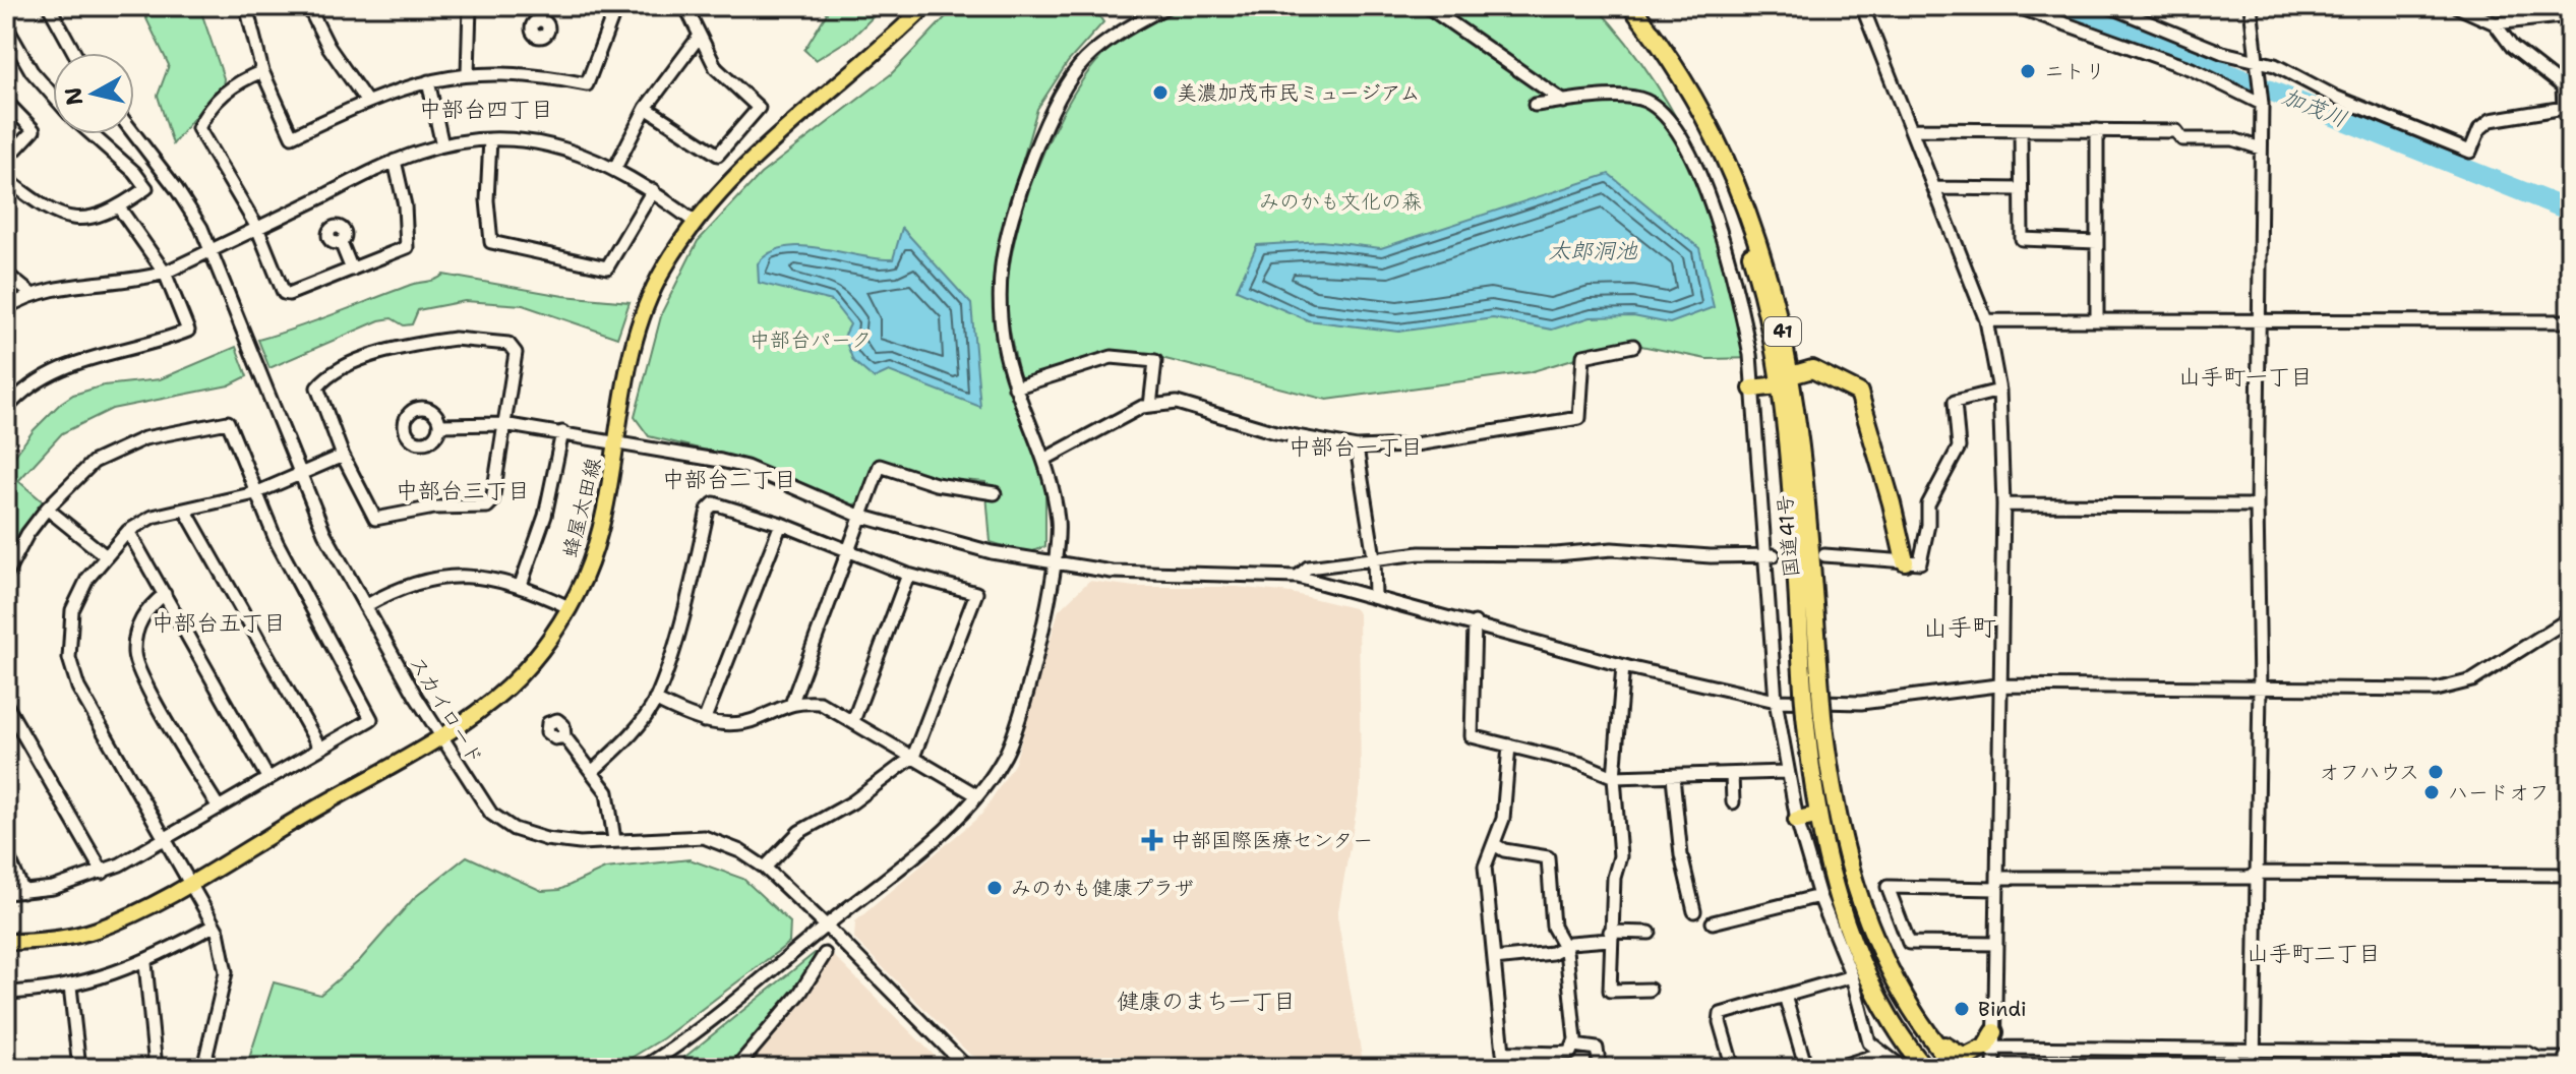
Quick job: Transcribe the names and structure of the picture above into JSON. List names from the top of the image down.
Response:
{
  "streets": {
    "highway": ["41", "国道41号"],
    "main road": ["蜂屋太田線"],
    "street": ["スカイロード"]
  },
  "crossings": [
    ["蜂屋太田線", "スカイロード"]
  ],
  "districts": [
    "中部台四丁目",
    "山手町一丁目",
    "中部台一丁目",
    "中部台二丁目",
    "中部台三丁目",
    "中部台五丁目",
    "山手町",
    "山手町二丁目",
    "健康のまち一丁目"
  ],
  "water": ["加茂川", "太郎洞池"],
  "parks": ["みのかも文化の森", "中部台パーク"],
  "places": {
    "other": [
      "ニトリ",
      "美濃加茂市民ミュージアム",
      "オフハウス",
      "ハードオフ",
      "みのかも健康プラザ",
      "Bindi"
    ],
    "health": ["中部国際医療センター"]
  },
  "north": "left"
}
